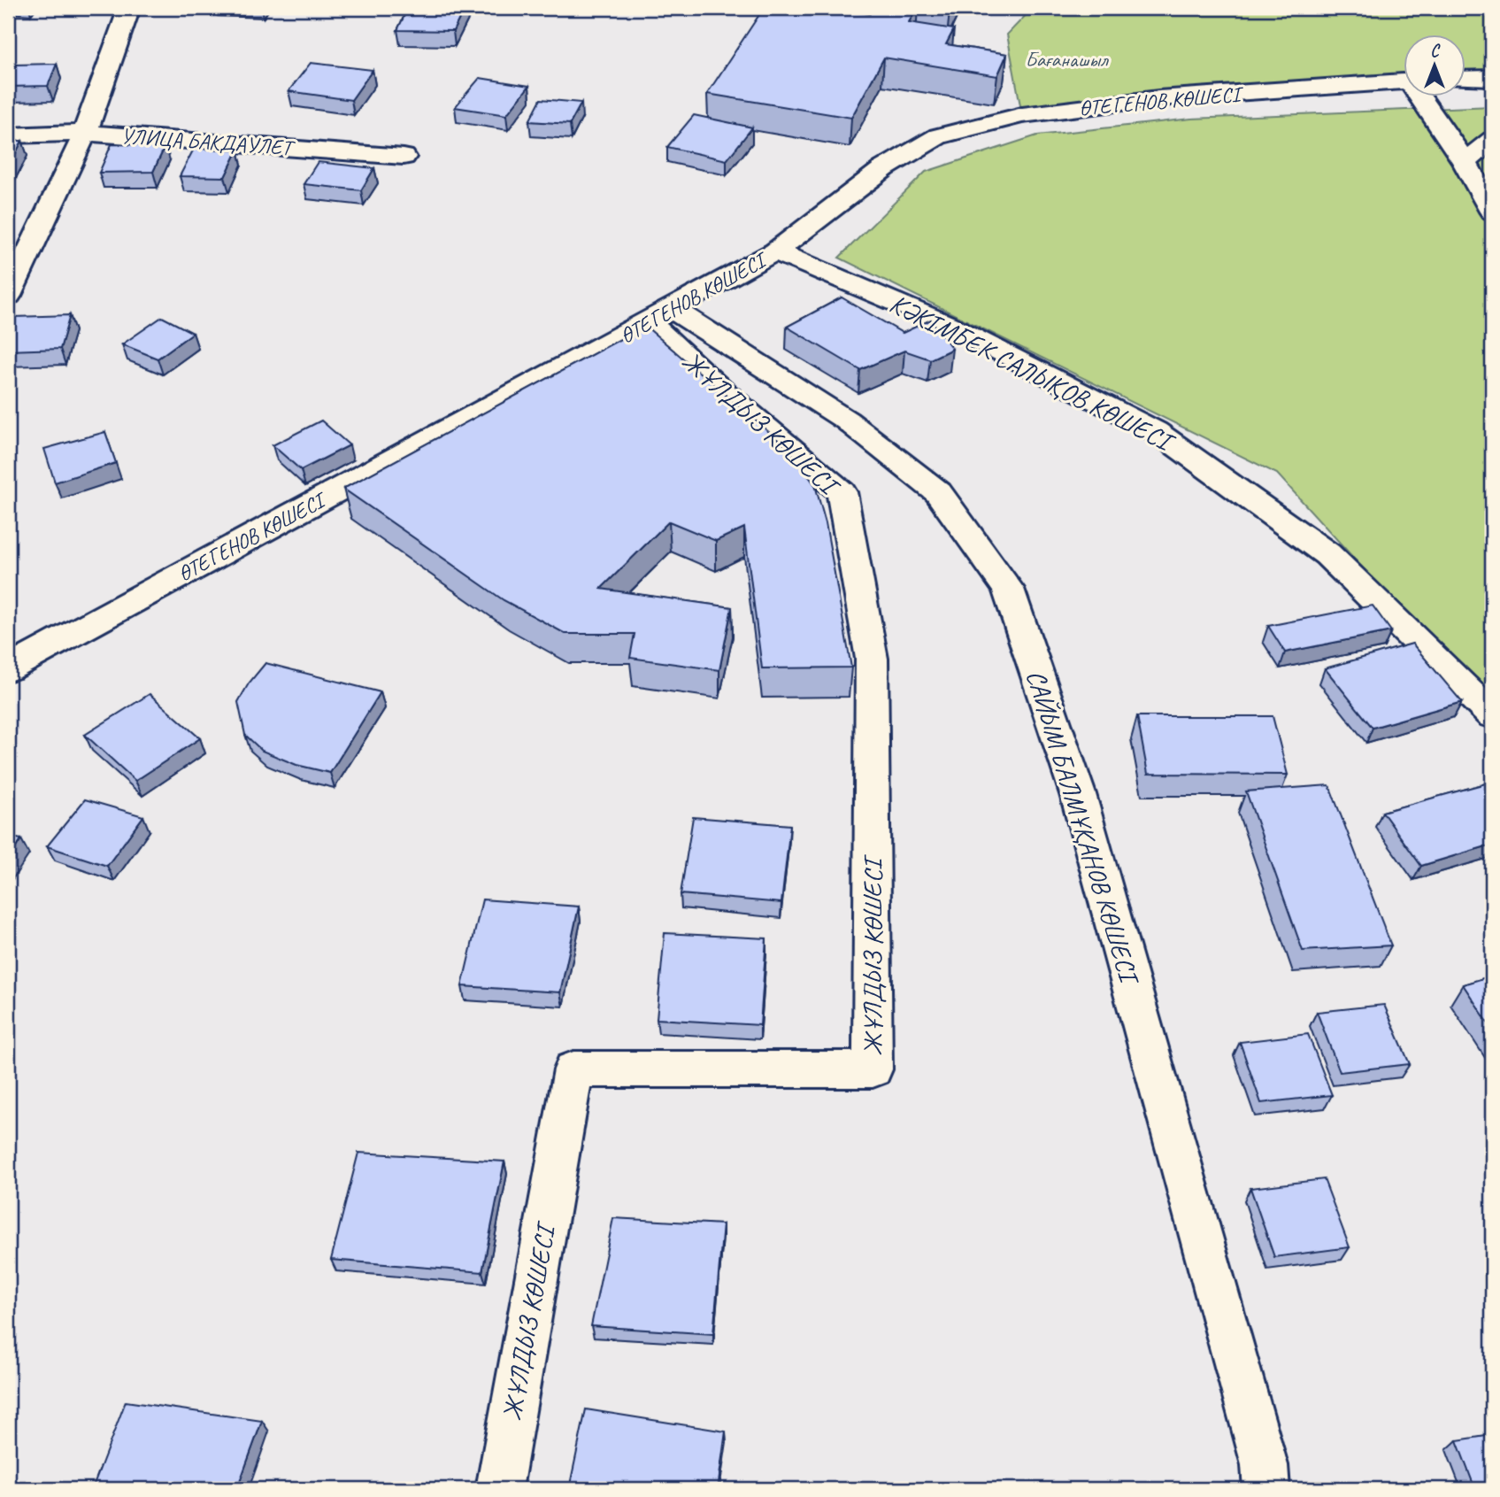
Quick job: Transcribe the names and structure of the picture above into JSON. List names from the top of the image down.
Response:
{
  "streets": {
    "street": [
      "ӨТЕГЕНОВ КӨШЕСІ",
      "УЛИЦА БАКДАУЛЕТ",
      "КӘКІМБЕК САЛЫҚОВ КӨШЕСІ",
      "ЖҰЛДЫЗ КӨШЕСІ",
      "САЙЫМ БАЛМҰҚАНОВ КӨШЕСІ"
    ]
  },
  "crossings": [
    ["ӨТЕГЕНОВ КӨШЕСІ", "КӘКІМБЕК САЛЫҚОВ КӨШЕСІ"],
    ["ӨТЕГЕНОВ КӨШЕСІ", "ЖҰЛДЫЗ КӨШЕСІ"],
    ["ӨТЕГЕНОВ КӨШЕСІ", "САЙЫМ БАЛМҰҚАНОВ КӨШЕСІ"],
    ["ЖҰЛДЫЗ КӨШЕСІ", "САЙЫМ БАЛМҰҚАНОВ КӨШЕСІ"]
  ],
  "parks": ["Бағанашыл"],
  "north": "top"
}
